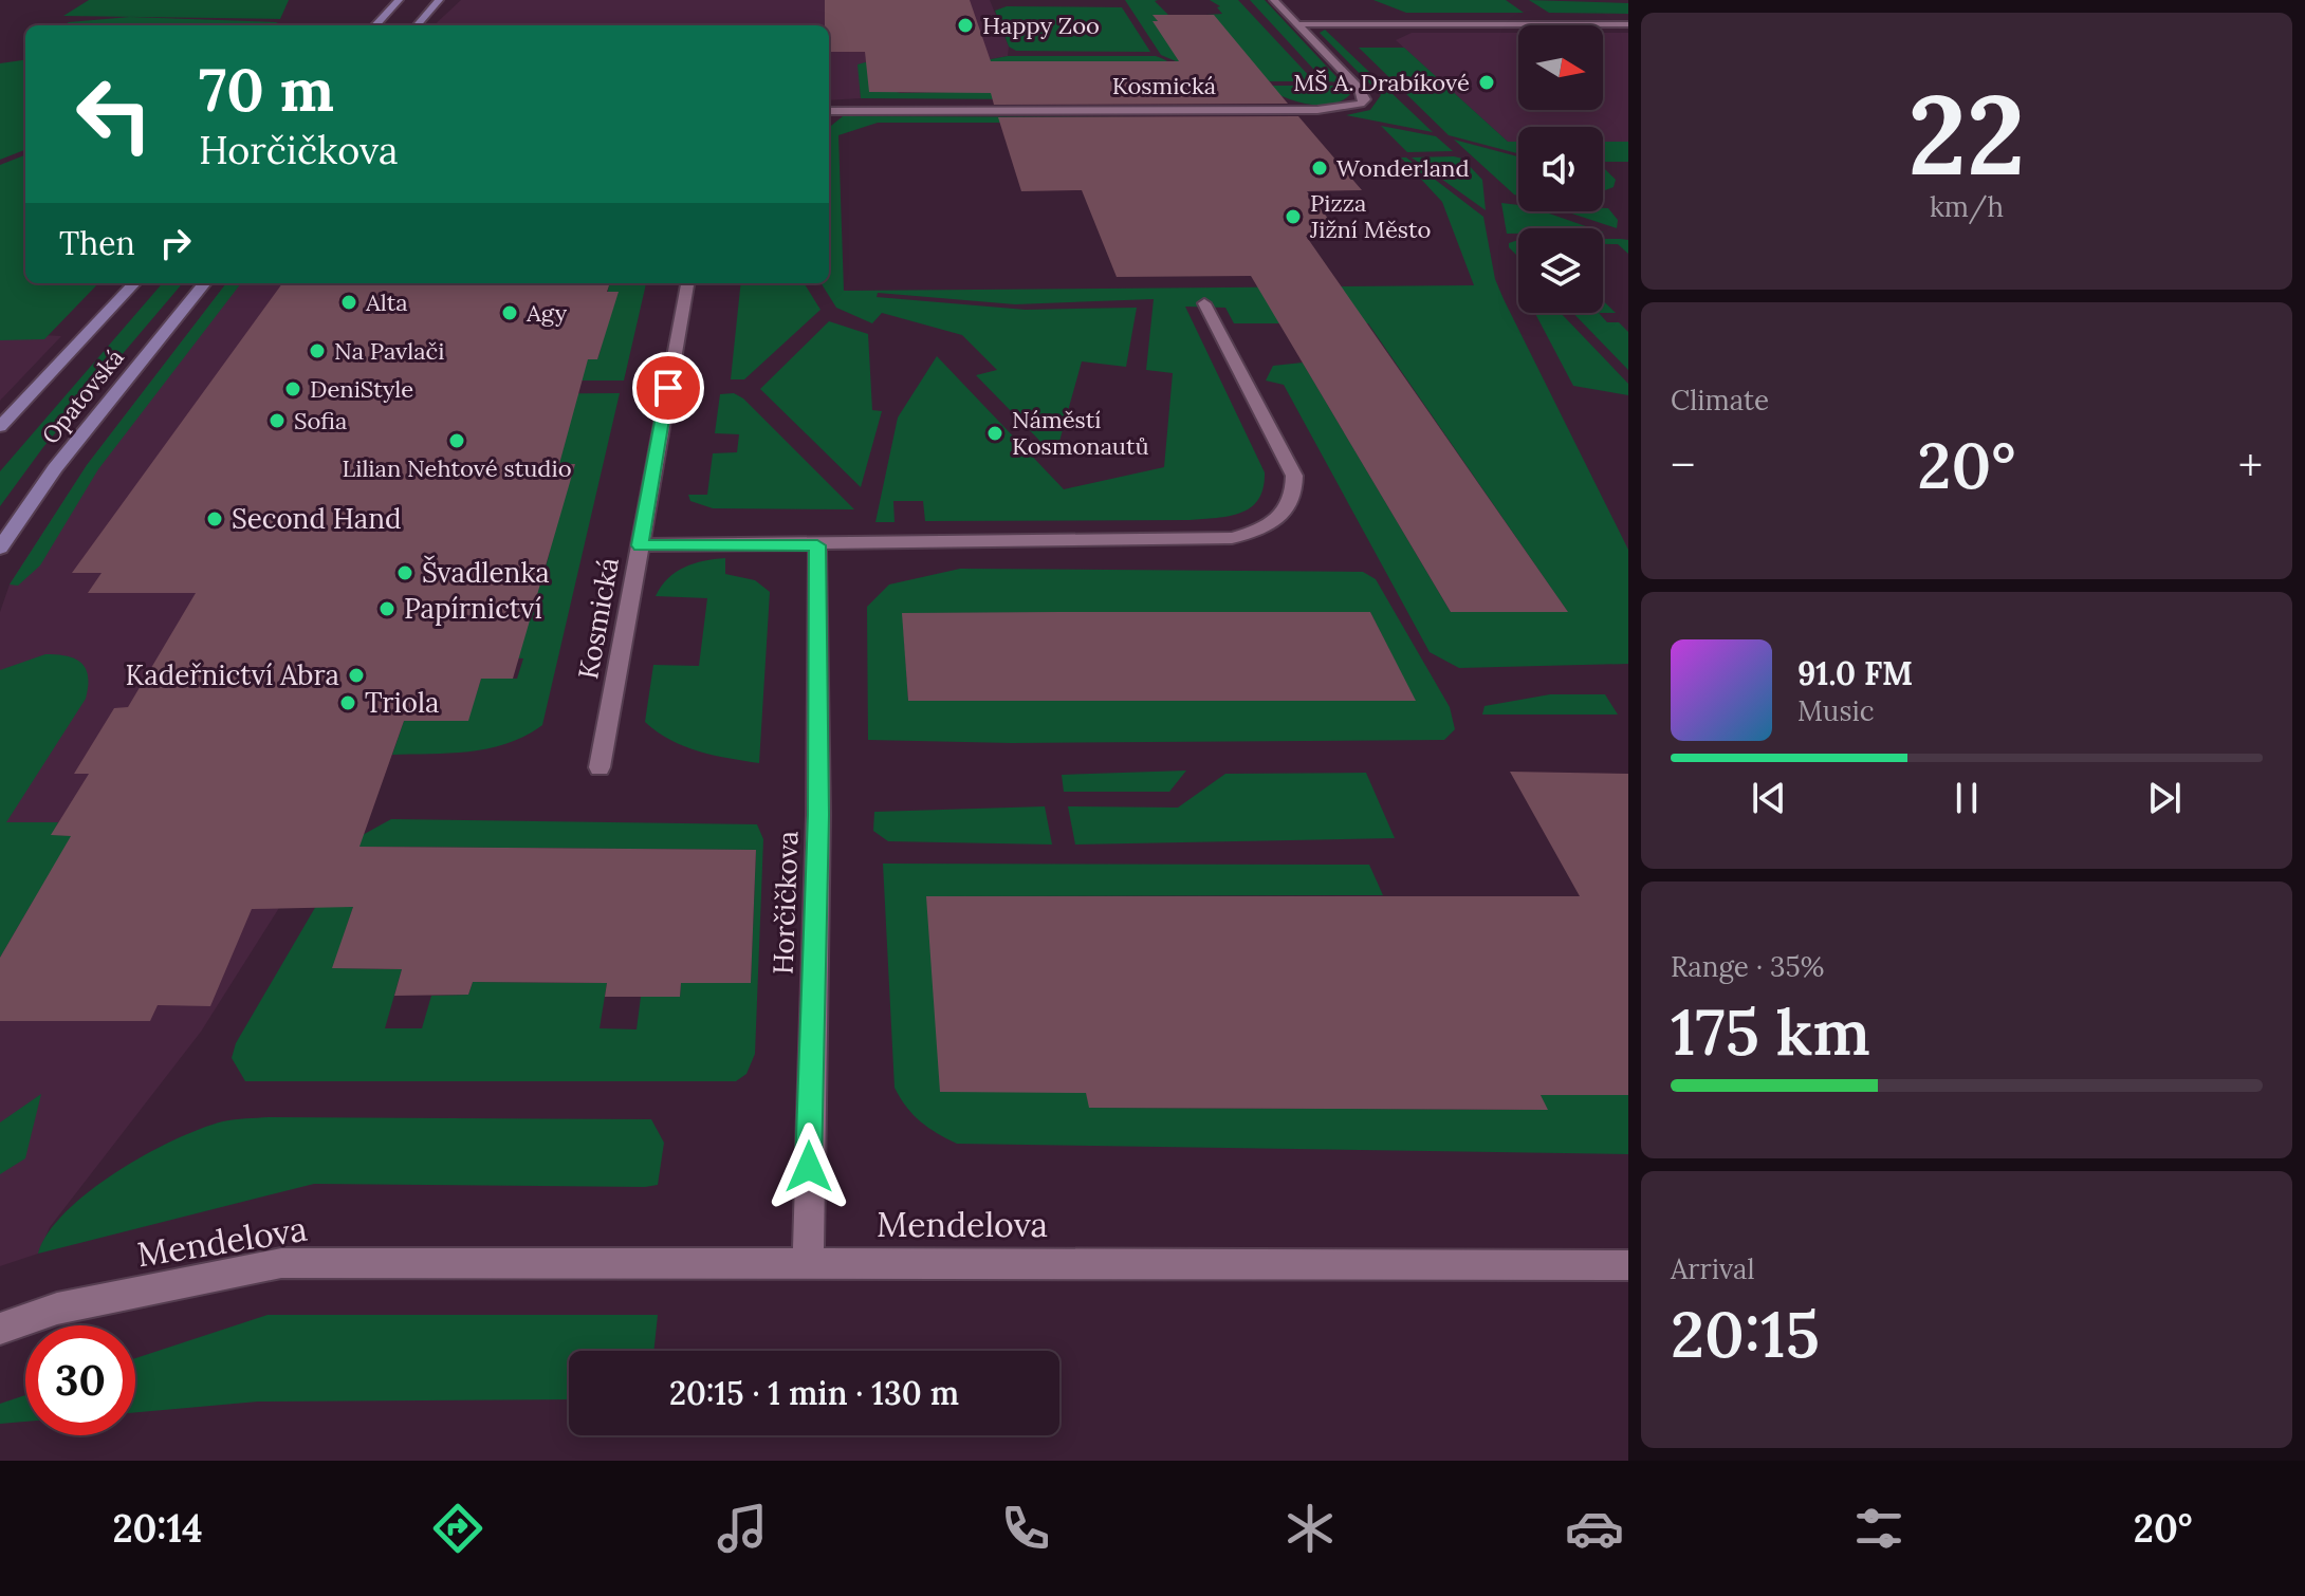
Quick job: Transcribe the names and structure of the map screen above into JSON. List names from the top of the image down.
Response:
{
  "streets": {
    "main road": ["Opatovská"],
    "street": ["Kosmická", "Horčičkova", "Mendelova"]
  },
  "crossings": [
    ["Horčičkova", "Mendelova"]
  ],
  "places": [
    "Happy Zoo",
    "MŠ A. Drabíkové",
    "Wonderland",
    "Pizza Jižní Město",
    "Alta",
    "Agy",
    "Na Pavlači",
    "DeniStyle",
    "Sofia",
    "Náměstí Kosmonautů",
    "Lilian Nehtové studio",
    "Second Hand",
    "Švadlenka",
    "Papírnictví",
    "Kadeřnictví Abra",
    "Triola"
  ],
  "north": "right",
  "page": {
    "tile": [
      ["22", "km/h"],
      "Climate",
      ["Range · 35%", "175 km"],
      ["Arrival", "20:15"]
    ],
    "turn": ["70 m", "Horčičkova"],
    "then": "Then",
    "heat": ["−", "20°", "+"],
    "song": ["91.0 FM", "Music"],
    "limit": "30",
    "trip": "20:15 · 1 min · 130 m",
    "tabs": ["20:14", "20°"]
  }
}
